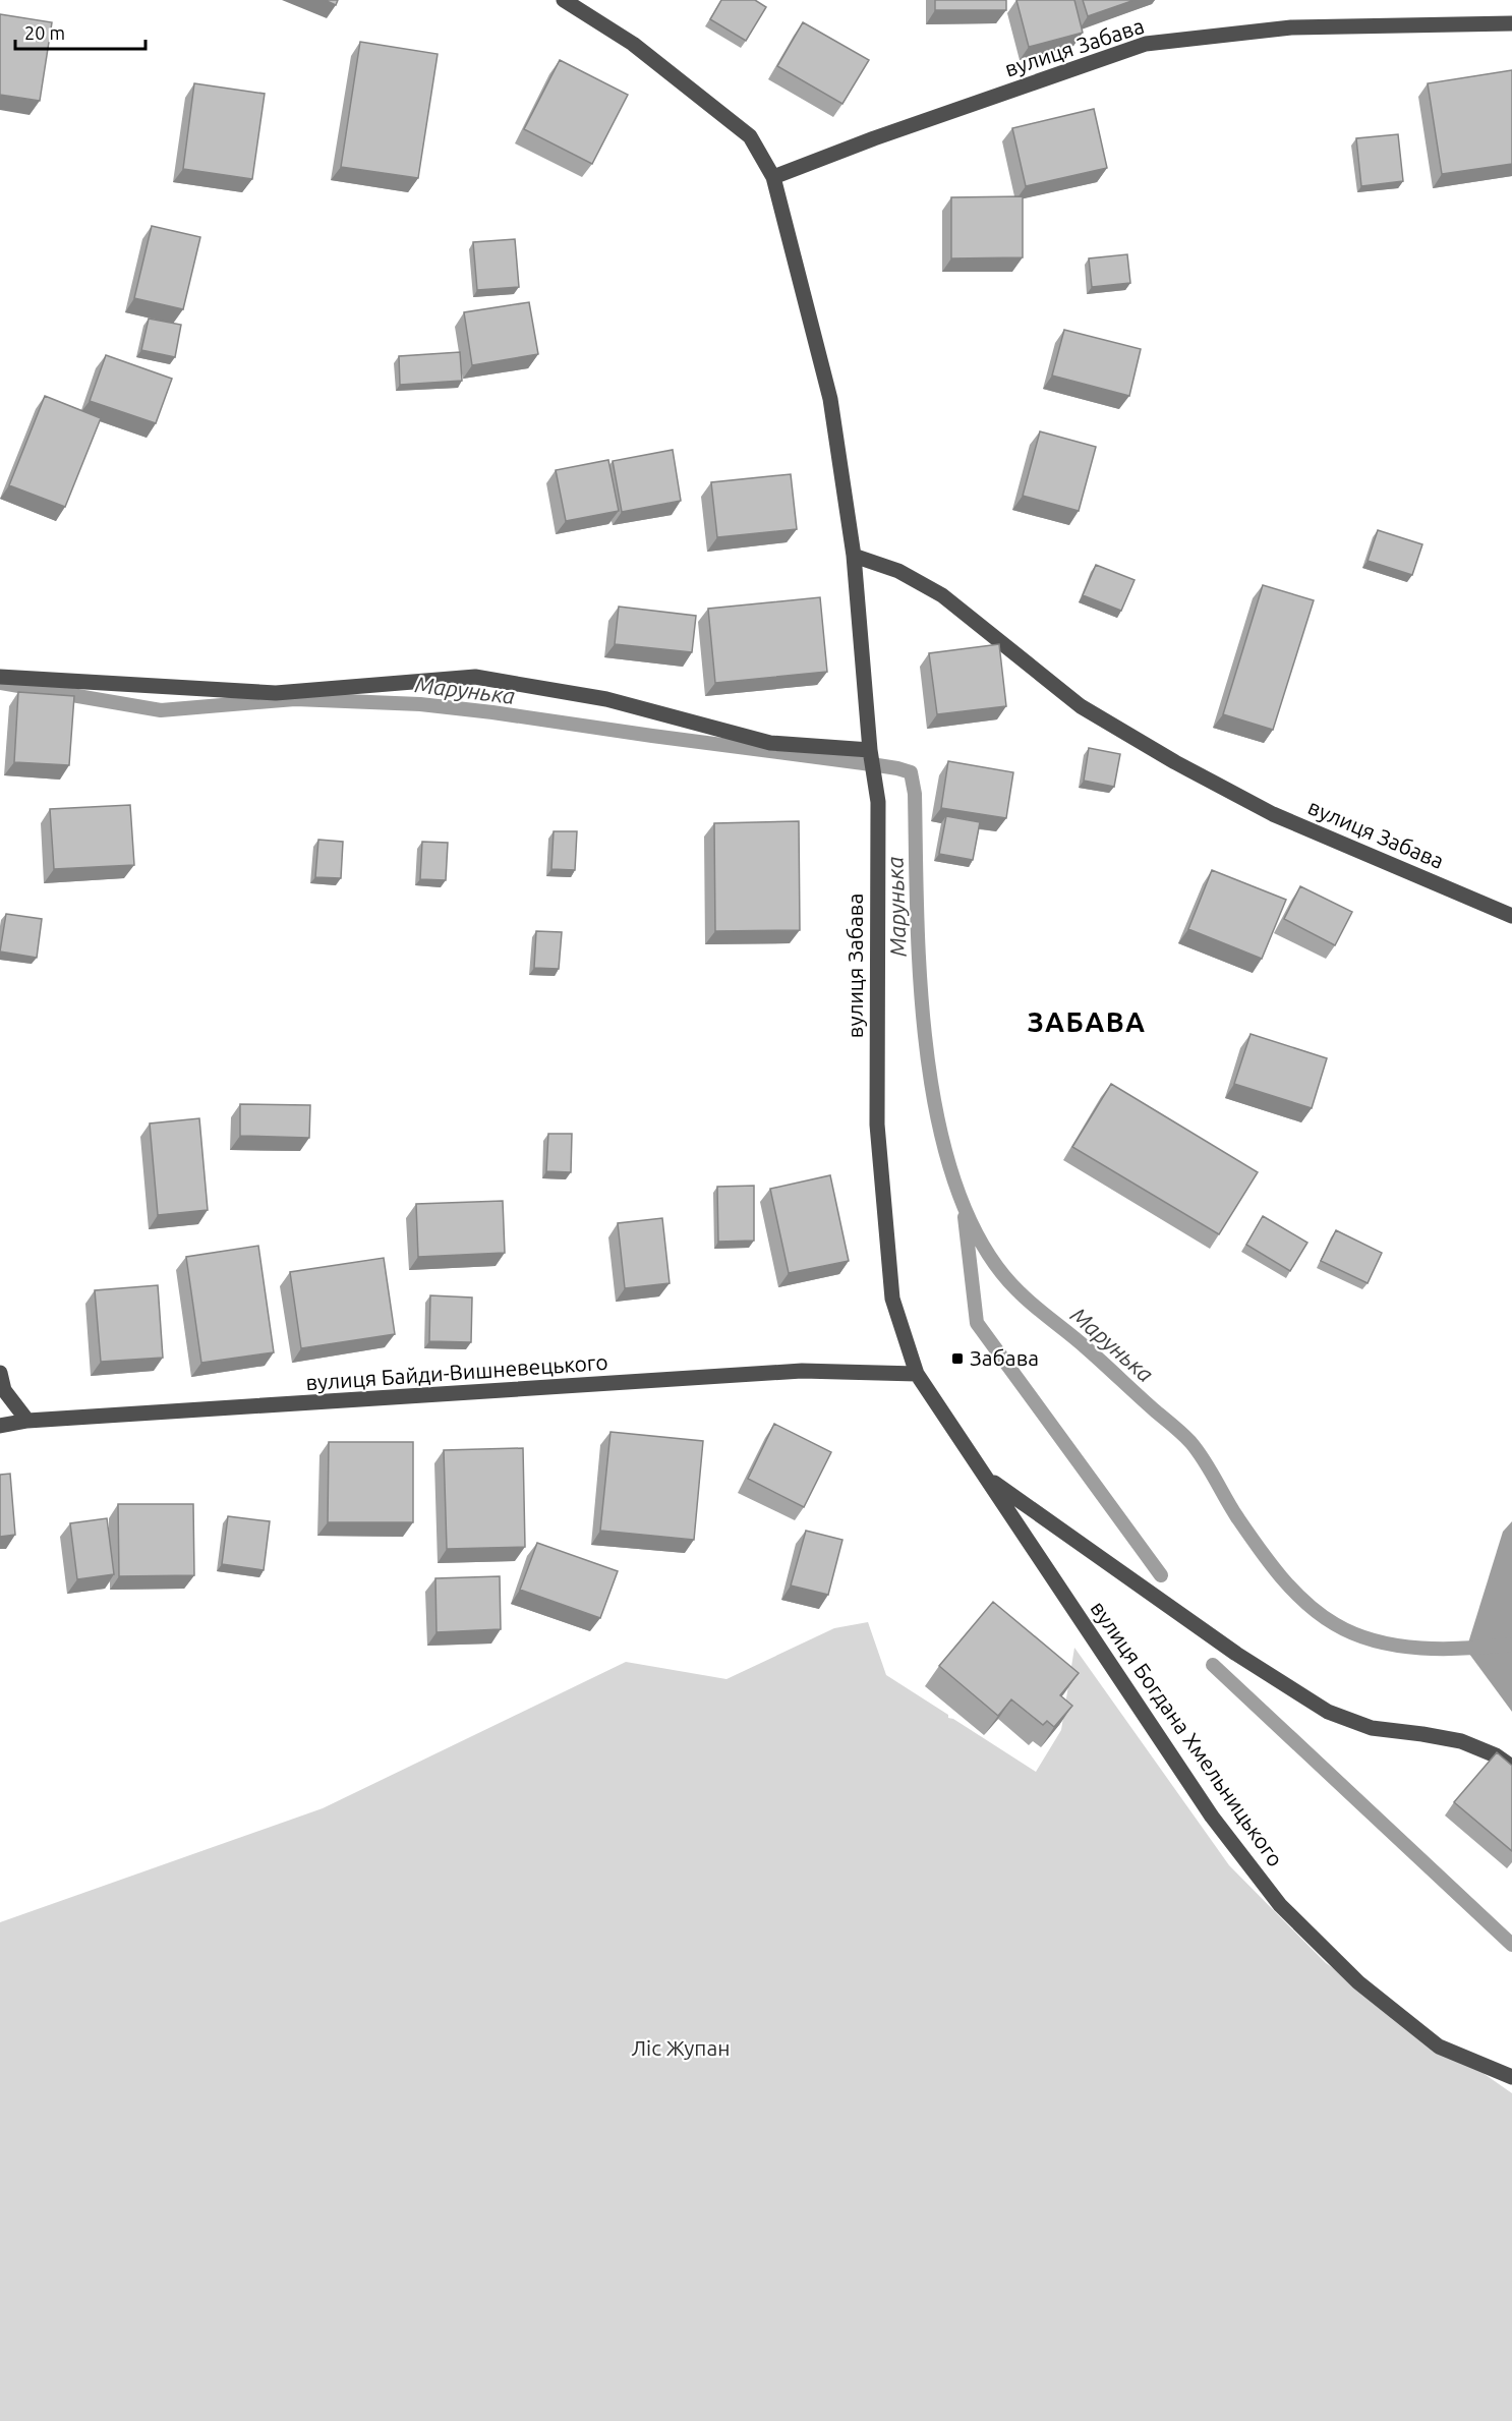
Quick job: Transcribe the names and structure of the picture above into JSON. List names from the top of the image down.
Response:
{
  "streets": {
    "street": ["вулиця Забава", "вулиця Байди-Вишневецького", "вулиця Богдана Хмельницького"]
  },
  "crossings": [
    ["вулиця Забава", "вулиця Байди-Вишневецького"],
    ["вулиця Забава", "вулиця Богдана Хмельницького"],
    ["вулиця Байди-Вишневецького", "вулиця Богдана Хмельницького"]
  ],
  "districts": ["ЗАБАВА"],
  "water": ["Марунька"],
  "parks": ["Ліс Жупан"],
  "places": {
    "transit": ["Забава"]
  },
  "scale_bar": "20 m"
}
